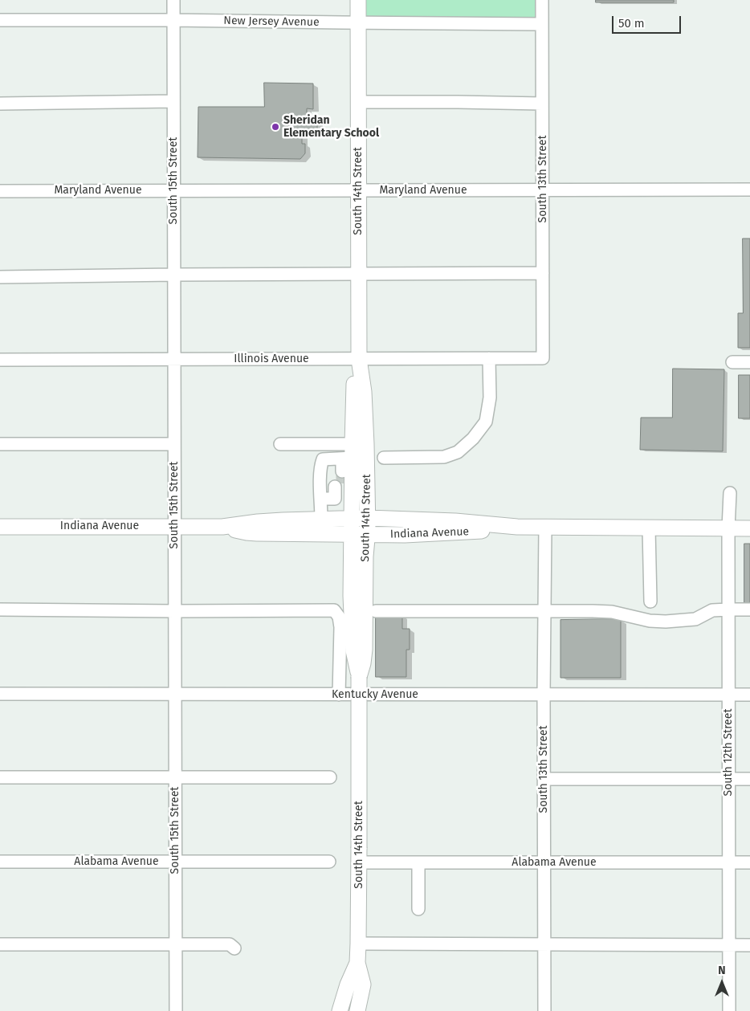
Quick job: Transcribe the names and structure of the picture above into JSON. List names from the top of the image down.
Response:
{
  "streets": {
    "main road": ["South 14th Street", "Indiana Avenue"],
    "street": [
      "New Jersey Avenue",
      "South 13th Street",
      "South 15th Street",
      "Maryland Avenue",
      "Illinois Avenue",
      "Kentucky Avenue",
      "South 12th Street",
      "Alabama Avenue"
    ]
  },
  "crossings": [
    ["New Jersey Avenue", "South 13th Street"],
    ["New Jersey Avenue", "South 15th Street"],
    ["New Jersey Avenue", "South 14th Street"],
    ["South 13th Street", "Maryland Avenue"],
    ["South 13th Street", "Illinois Avenue"],
    ["South 13th Street", "Indiana Avenue"],
    ["South 13th Street", "Kentucky Avenue"],
    ["South 13th Street", "Alabama Avenue"],
    ["South 15th Street", "Maryland Avenue"],
    ["South 15th Street", "Illinois Avenue"],
    ["South 15th Street", "Indiana Avenue"],
    ["South 15th Street", "Kentucky Avenue"],
    ["South 15th Street", "Alabama Avenue"],
    ["Maryland Avenue", "South 14th Street"],
    ["South 14th Street", "Illinois Avenue"],
    ["South 14th Street", "Indiana Avenue"],
    ["South 14th Street", "Alabama Avenue"],
    ["Indiana Avenue", "South 12th Street"],
    ["Kentucky Avenue", "South 12th Street"],
    ["South 12th Street", "Alabama Avenue"]
  ],
  "places": ["Sheridan Elementary School"],
  "scale_bar": "50 m",
  "north": "top"
}
